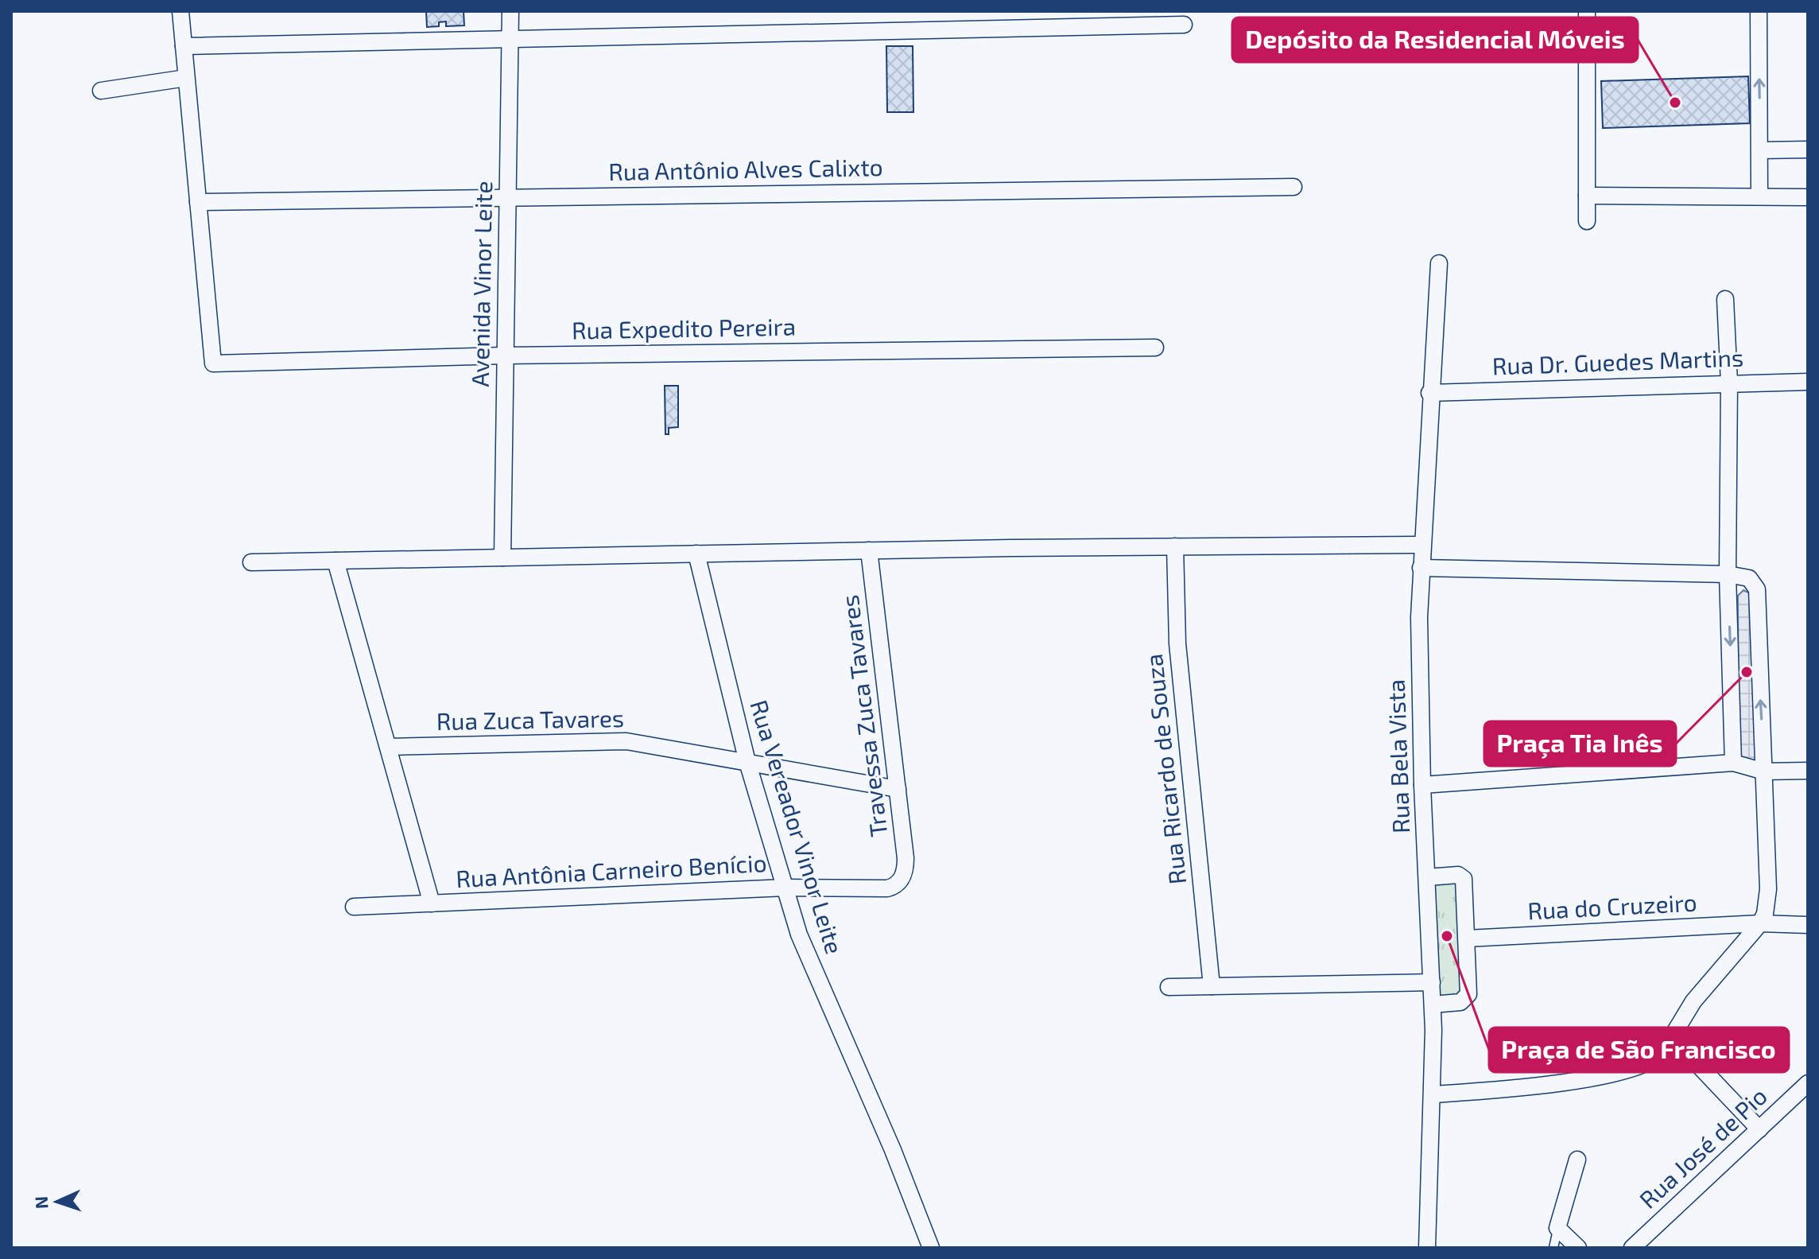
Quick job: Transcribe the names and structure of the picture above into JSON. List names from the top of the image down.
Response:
{
  "streets": {
    "street": [
      "Rua Antônio Alves Calixto",
      "Avenida Vinor Leite",
      "Rua Expedito Pereira",
      "Rua Dr. Guedes Martins",
      "Travessa Zuca Tavares",
      "Rua Zuca Tavares",
      "Rua Bela Vista",
      "Rua Ricardo de Souza",
      "Rua Vereador Vinor Leite",
      "Rua Antônia Carneiro Benício",
      "Rua do Cruzeiro",
      "Rua José de Pio"
    ]
  },
  "crossings": [
    ["Rua Antônio Alves Calixto", "Avenida Vinor Leite"],
    ["Rua Antônio Alves Calixto", "Rua Expedito Pereira"],
    ["Avenida Vinor Leite", "Rua Expedito Pereira"],
    ["Rua Dr. Guedes Martins", "Rua Bela Vista"],
    ["Travessa Zuca Tavares", "Rua Zuca Tavares"],
    ["Travessa Zuca Tavares", "Rua Antônia Carneiro Benício"],
    ["Rua Zuca Tavares", "Rua Vereador Vinor Leite"],
    ["Rua Vereador Vinor Leite", "Rua Antônia Carneiro Benício"]
  ],
  "places": ["Depósito da Residencial Móveis", "Praça Tia Inês", "Praça de São Francisco"],
  "north": "left"
}
